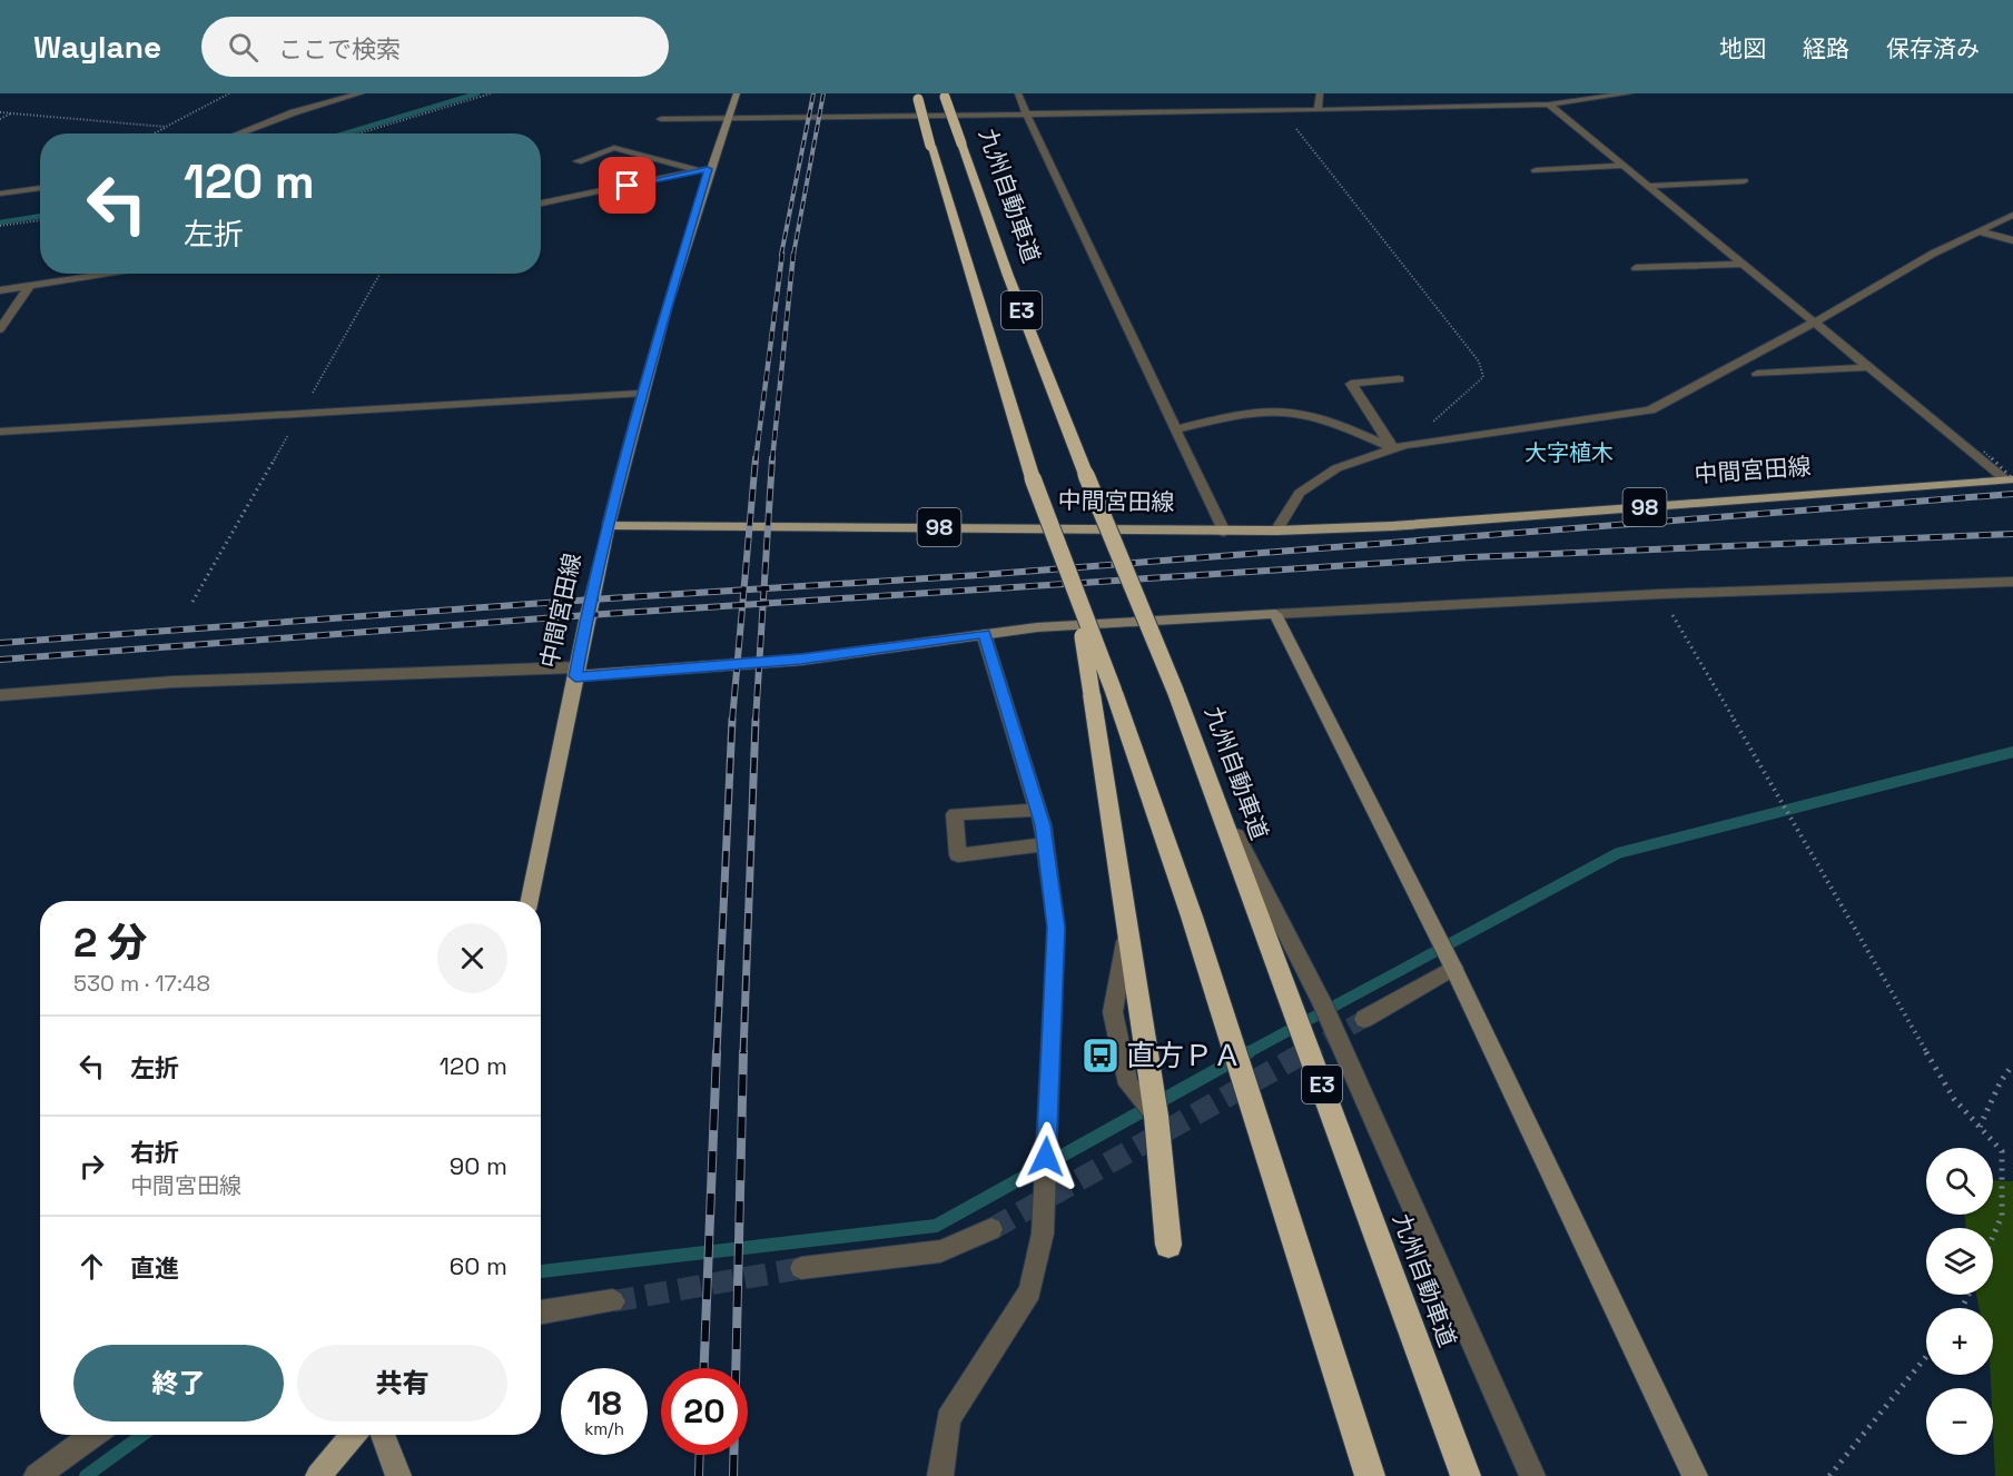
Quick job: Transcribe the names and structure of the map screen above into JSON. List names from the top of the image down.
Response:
{
  "streets": {
    "highway": ["九州自動車道", "E3"],
    "main road": ["中間宮田線", "98"]
  },
  "districts": ["大字植木"],
  "places": {
    "bus stop": ["直方ＰＡ"]
  },
  "page": {
    "header": "Waylane",
    "search": "ここで検索",
    "nav": ["地図", "経路", "保存済み"],
    "turn": ["120 m", "左折"],
    "heading": ["2 分", "530 m · 17:48"],
    "list": [
      {
        "name": "左折",
        "value": "120 m"
      },
      {
        "name": "右折",
        "note": "中間宮田線",
        "value": "90 m"
      },
      {
        "name": "直進",
        "value": "60 m"
      }
    ],
    "map_buttons": ["+", "−"],
    "buttons": ["終了", "共有"],
    "speed": "18 km/h",
    "limit": "20"
  }
}
